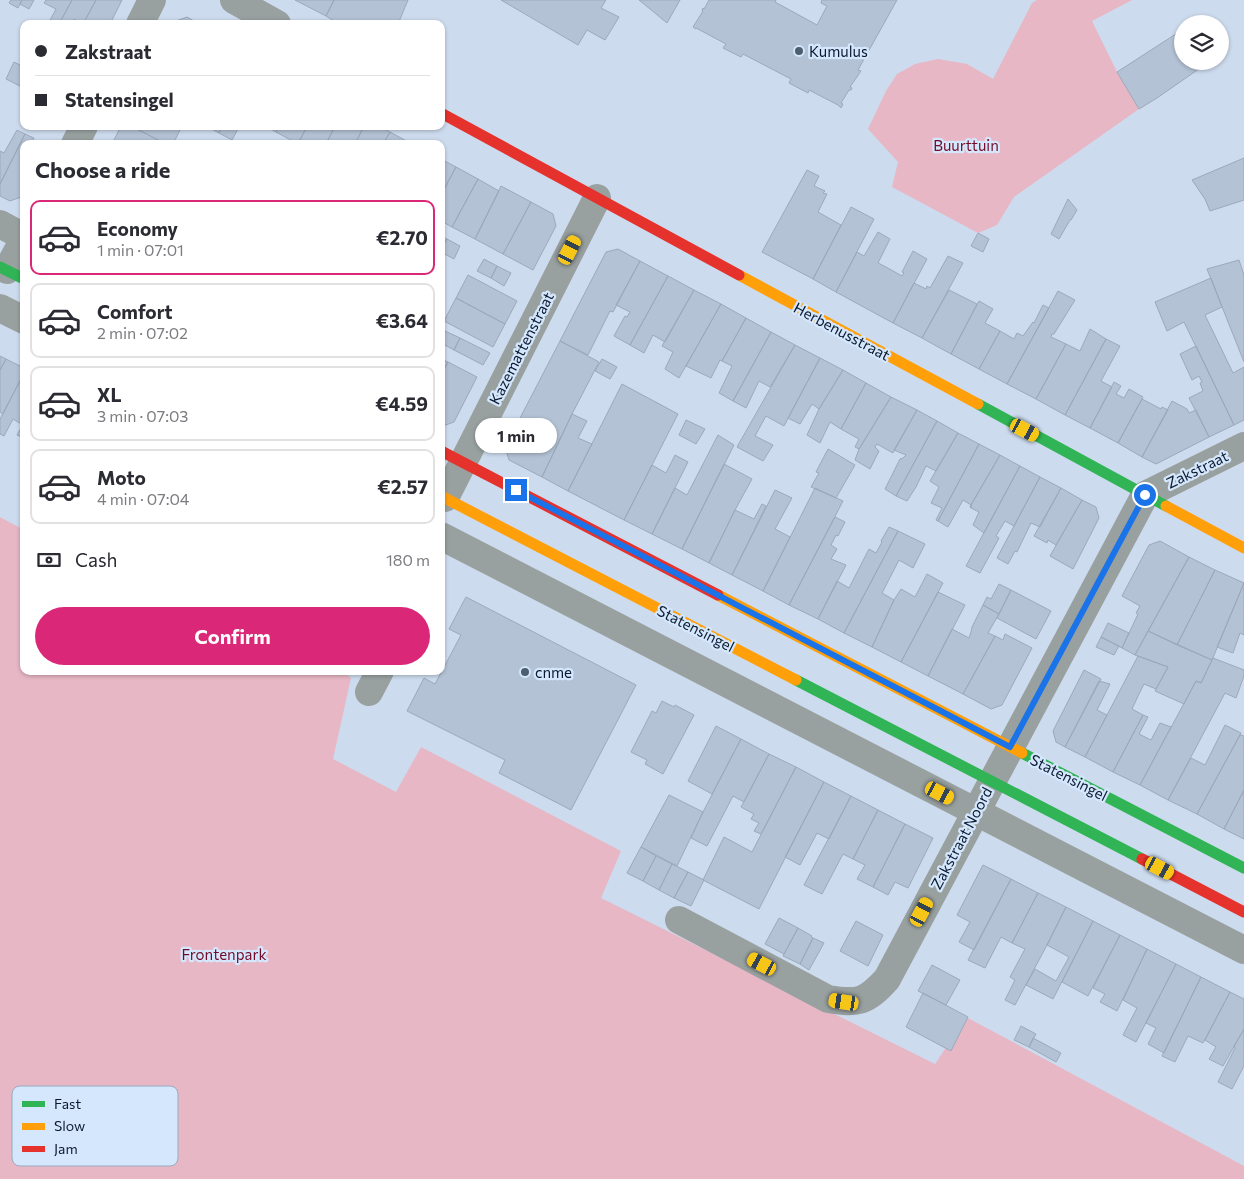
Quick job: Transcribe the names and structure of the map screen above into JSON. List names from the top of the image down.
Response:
{
  "streets": {
    "street": [
      "Herbenusstraat",
      "Kazemattenstraat",
      "Zakstraat",
      "Statensingel",
      "Zakstraat Noord"
    ]
  },
  "crossings": [
    ["Herbenusstraat", "Kazemattenstraat"],
    ["Herbenusstraat", "Zakstraat"],
    ["Kazemattenstraat", "Statensingel"],
    ["Statensingel", "Zakstraat Noord"]
  ],
  "parks": ["Buurttuin", "Frontenpark"],
  "places": ["Kumulus", "cnme"],
  "legend": ["Fast", "Slow", "Jam"],
  "page": {
    "banner": ["Zakstraat", "Statensingel"],
    "heading": "Choose a ride",
    "list": [
      {
        "name": "Economy",
        "note": "1 min · 07:01",
        "value": "€2.70"
      },
      {
        "name": "Comfort",
        "note": "2 min · 07:02",
        "value": "€3.64"
      },
      {
        "name": "XL",
        "note": "3 min · 07:03",
        "value": "€4.59"
      },
      {
        "name": "Moto",
        "note": "4 min · 07:04",
        "value": "€2.57"
      }
    ],
    "bubble": "1 min",
    "pay": ["Cash", "180 m"],
    "buttons": "Confirm"
  }
}
